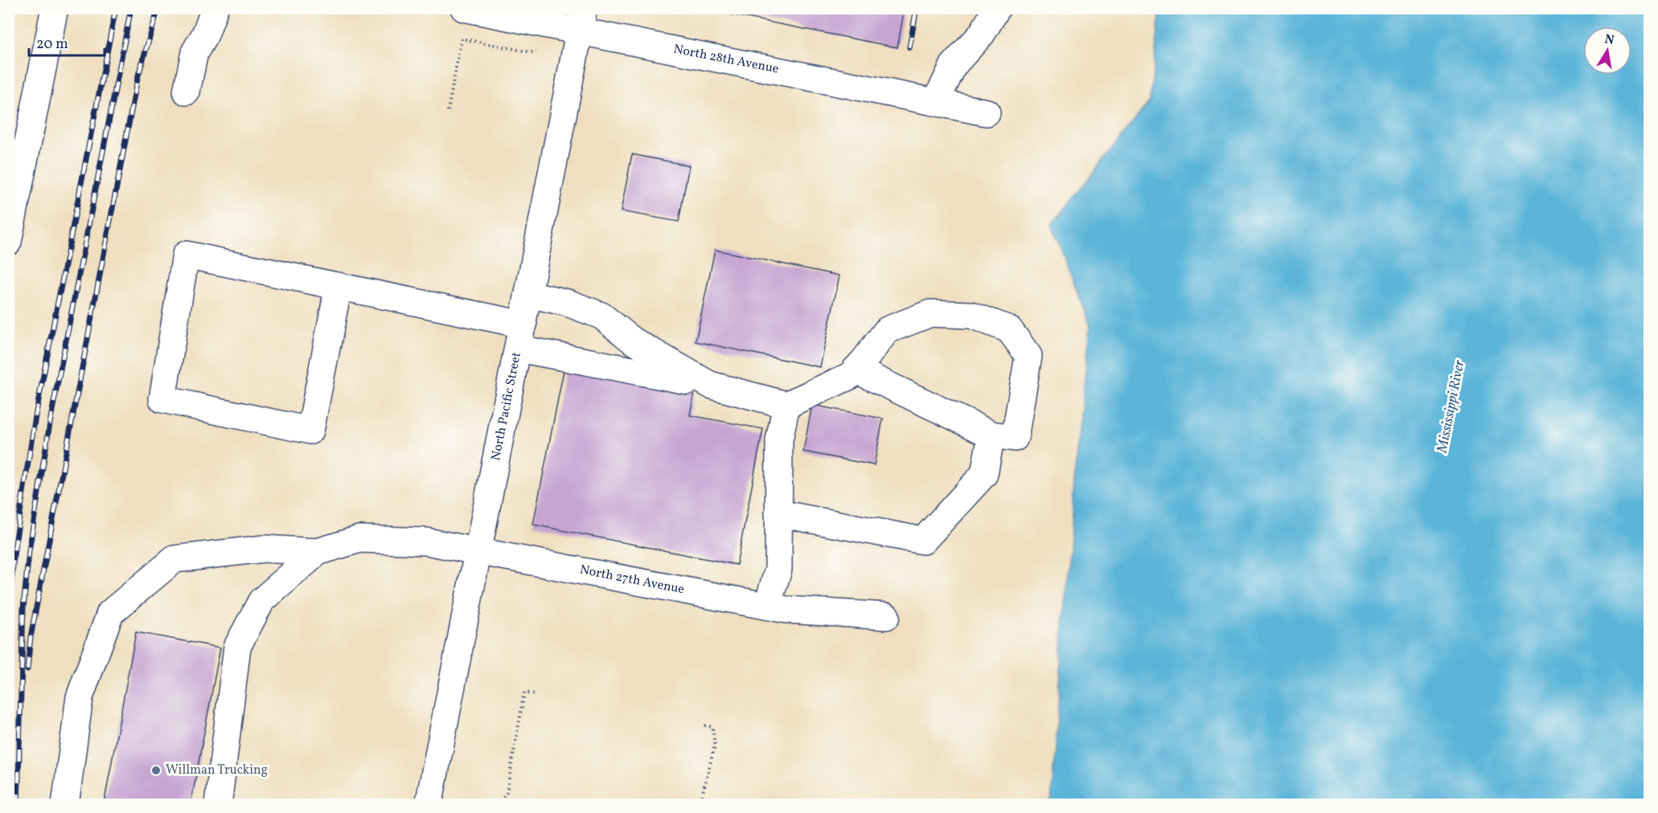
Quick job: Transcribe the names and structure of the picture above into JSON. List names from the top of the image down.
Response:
{
  "streets": {
    "street": ["North 28th Avenue", "North Pacific Street", "North 27th Avenue"]
  },
  "crossings": [
    ["North 28th Avenue", "North Pacific Street"],
    ["North Pacific Street", "North 27th Avenue"]
  ],
  "water": ["Mississippi River"],
  "places": ["Willman Trucking"],
  "scale_bar": "20 m",
  "north": "top"
}
